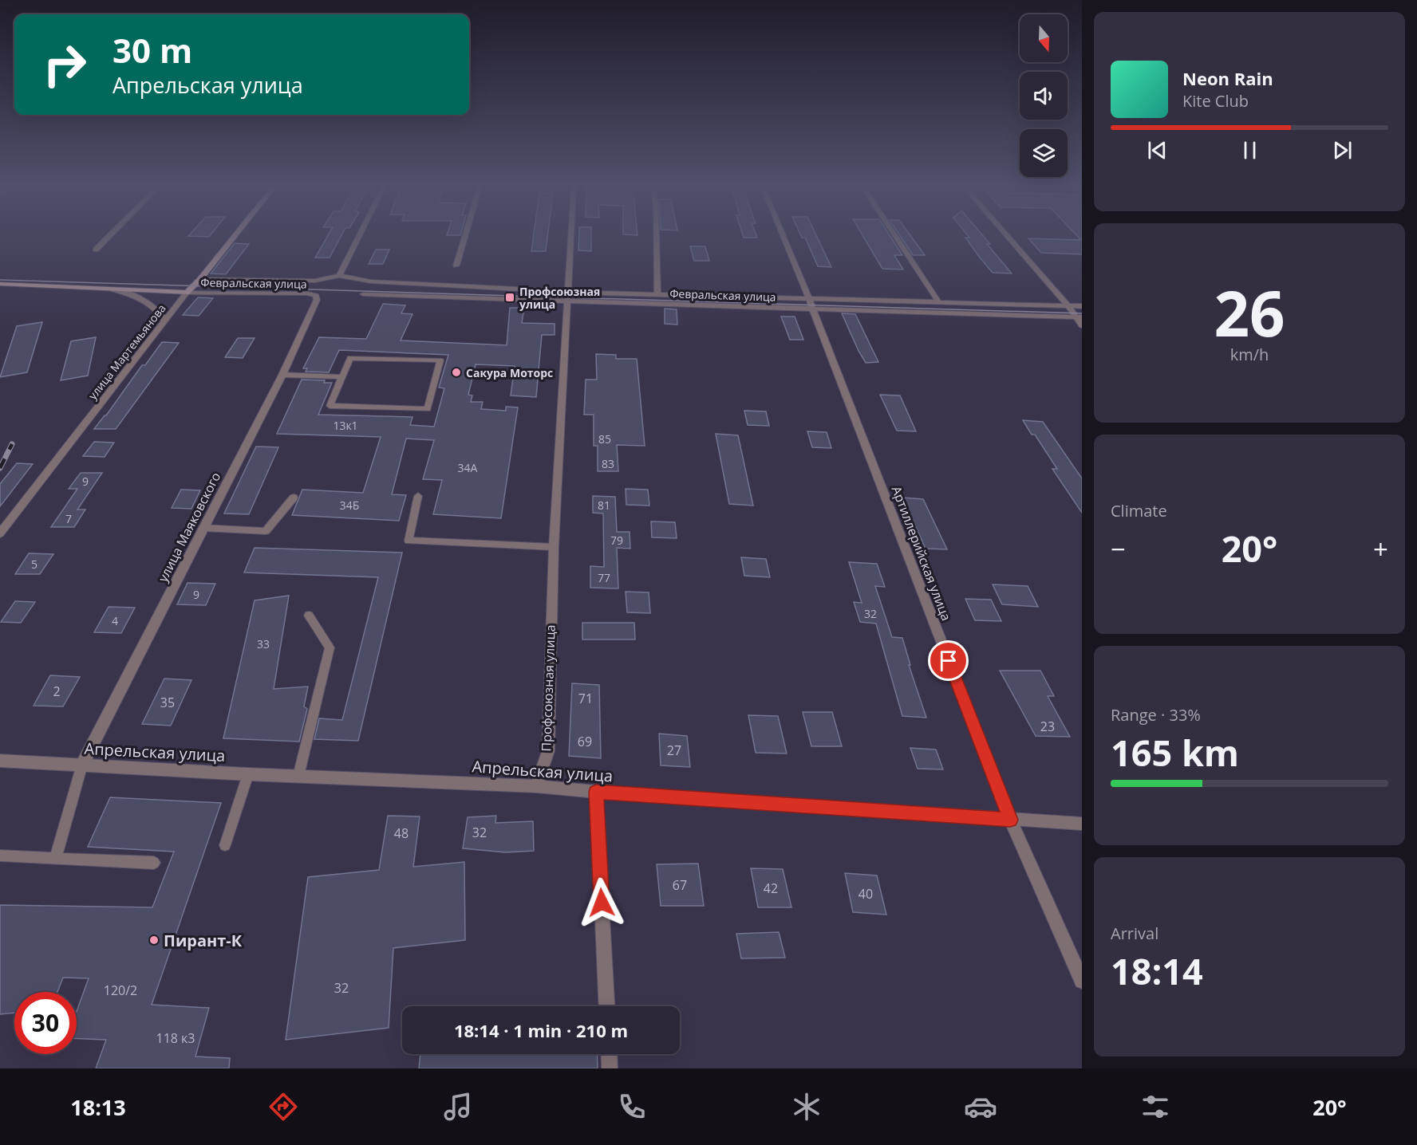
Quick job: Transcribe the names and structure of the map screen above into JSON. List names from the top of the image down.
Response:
{
  "streets": {
    "main road": ["улица Мартемьянова"],
    "street": [
      "Февральская улица",
      "улица Маяковского",
      "Артиллерийская улица",
      "Профсоюзная улица",
      "Апрельская улица"
    ]
  },
  "crossings": [
    ["Февральская улица", "улица Мартемьянова"],
    ["Февральская улица", "улица Маяковского"],
    ["Февральская улица", "Артиллерийская улица"],
    ["Февральская улица", "Профсоюзная улица"],
    ["улица Маяковского", "Апрельская улица"],
    ["Артиллерийская улица", "Апрельская улица"],
    ["Профсоюзная улица", "Апрельская улица"]
  ],
  "places": {
    "transit": ["Профсоюзная улица"],
    "other": ["Сакура Моторс", "Пирант-К"]
  },
  "house_numbers": [
    "13к1",
    "85",
    "83",
    "34А",
    "9",
    "34Б",
    "81",
    "7",
    "79",
    "5",
    "77",
    "9",
    "32",
    "4",
    "33",
    "2",
    "71",
    "35",
    "23",
    "69",
    "27",
    "32",
    "48",
    "67",
    "42",
    "40",
    "32",
    "120/2",
    "118 к3"
  ],
  "north": "bottom",
  "page": {
    "turn": ["30 m", "Апрельская улица"],
    "song": ["Neon Rain", "Kite Club"],
    "tile": [
      ["26", "km/h"],
      "Climate",
      ["Range · 33%", "165 km"],
      ["Arrival", "18:14"]
    ],
    "heat": ["−", "20°", "+"],
    "limit": "30",
    "trip": "18:14 · 1 min · 210 m",
    "tabs": ["18:13", "20°"]
  }
}
